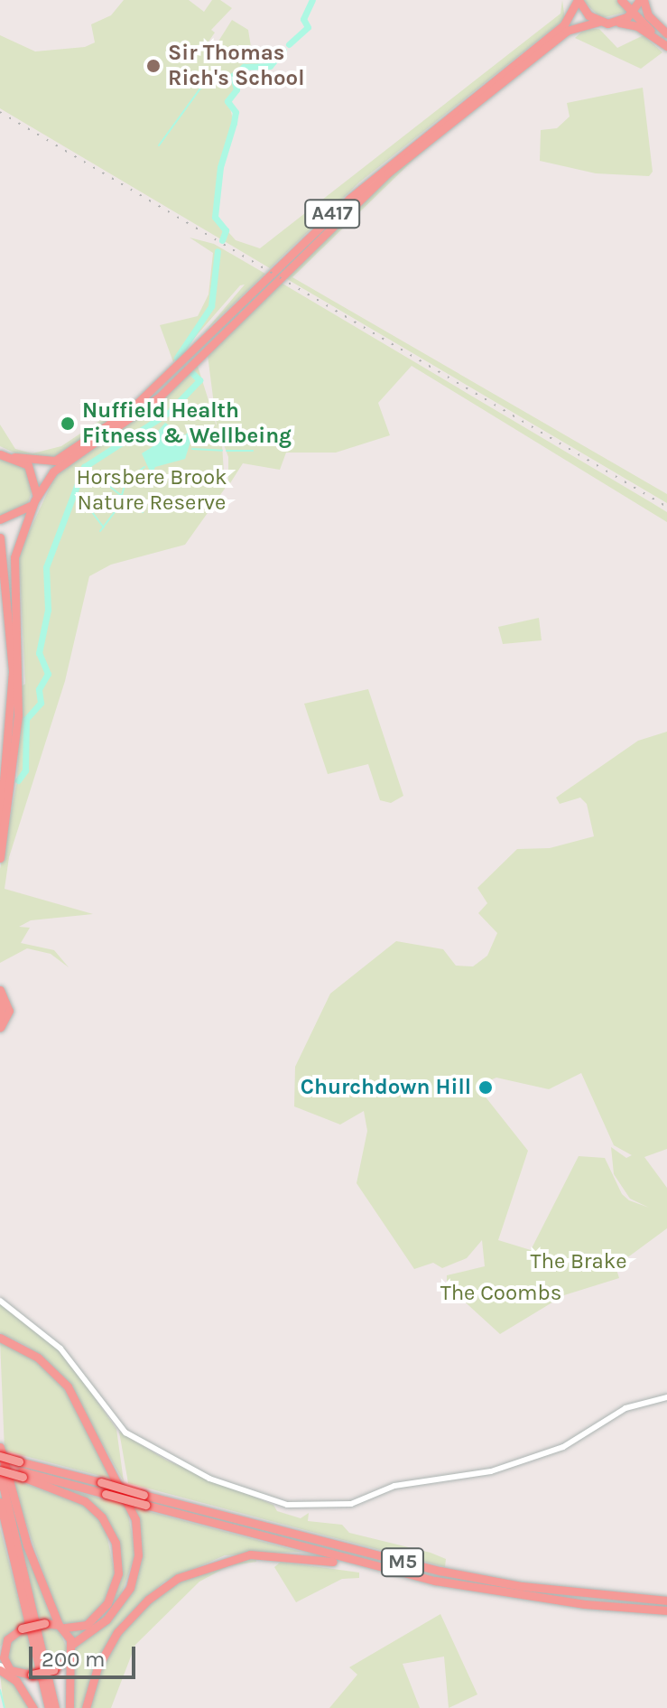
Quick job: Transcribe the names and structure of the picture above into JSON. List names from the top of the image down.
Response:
{
  "streets": {
    "highway": ["A417", "M5"]
  },
  "parks": ["Horsbere Brook Nature Reserve", "The Brake", "The Coombs"],
  "places": ["Sir Thomas Rich's School", "Nuffield Health Fitness & Wellbeing", "Churchdown Hill"],
  "scale_bar": "200 m"
}
